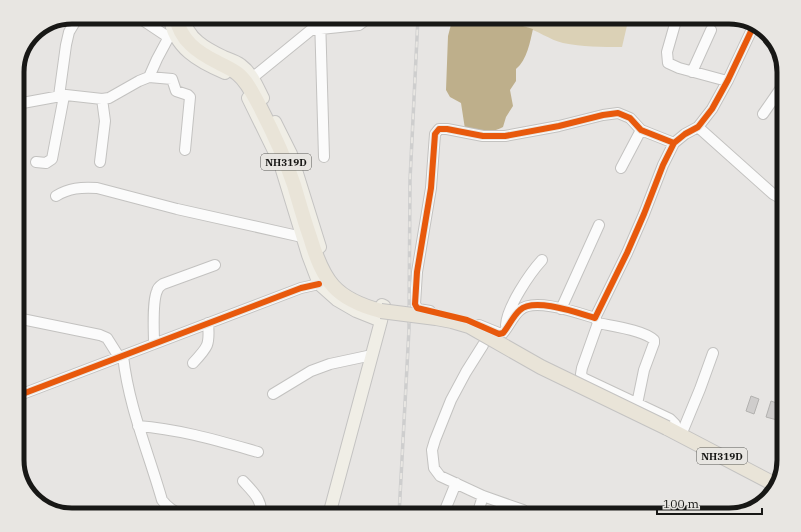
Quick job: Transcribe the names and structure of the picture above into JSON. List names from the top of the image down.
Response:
{
  "streets": {
    "highway": ["NH319D"]
  },
  "scale_bar": "100 m"
}
